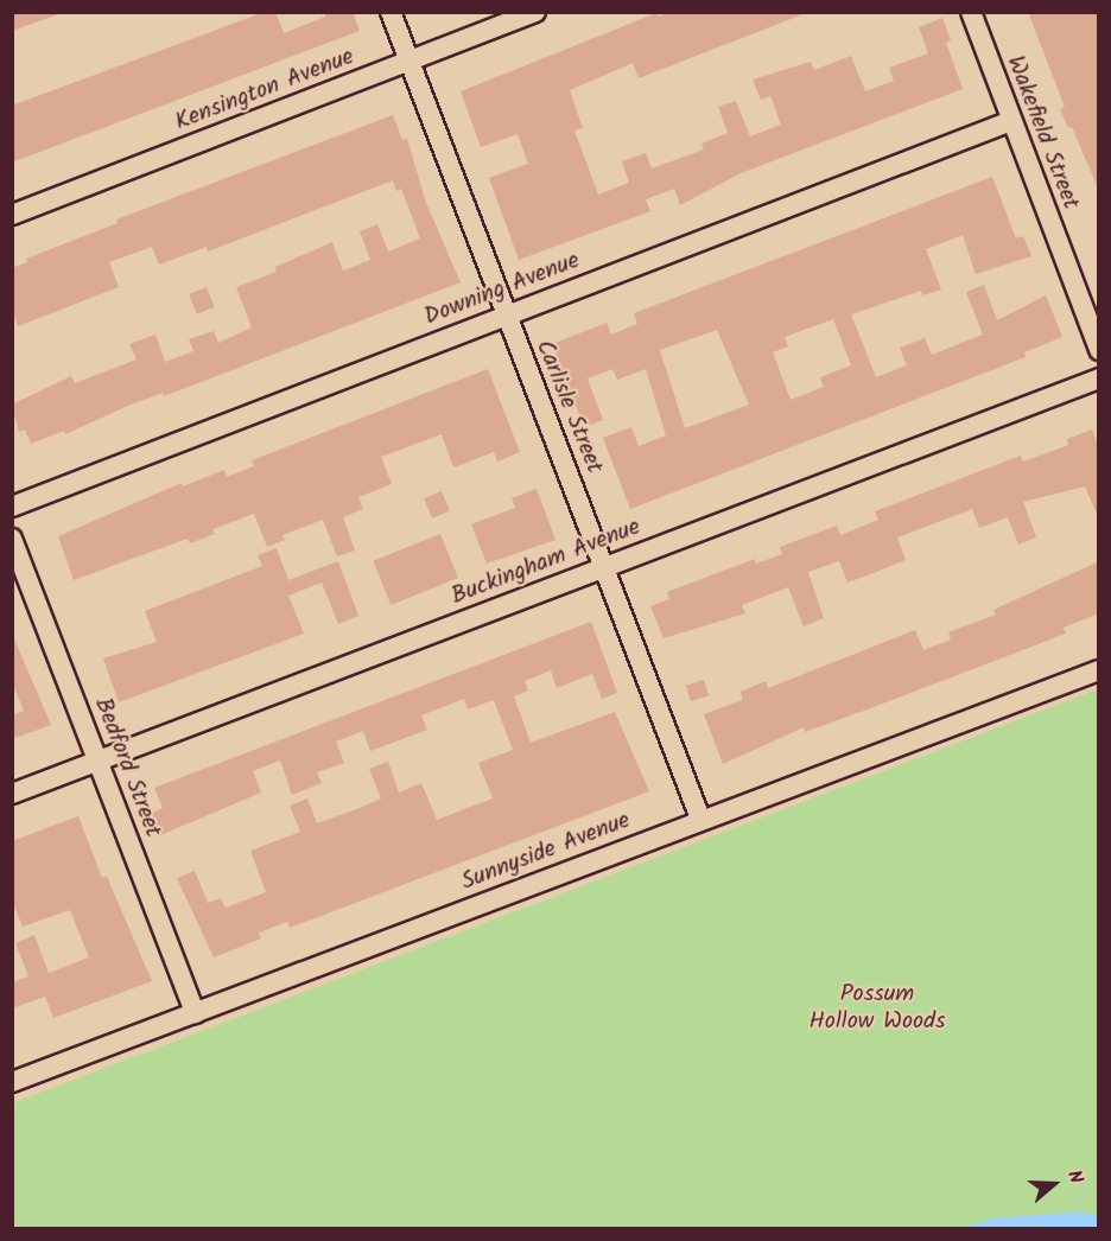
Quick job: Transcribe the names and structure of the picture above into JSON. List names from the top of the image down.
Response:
{
  "streets": {
    "street": [
      "Kensington Avenue",
      "Wakefield Street",
      "Downing Avenue",
      "Carlisle Street",
      "Buckingham Avenue",
      "Bedford Street",
      "Sunnyside Avenue"
    ]
  },
  "crossings": [
    ["Kensington Avenue", "Carlisle Street"],
    ["Wakefield Street", "Downing Avenue"],
    ["Downing Avenue", "Carlisle Street"],
    ["Carlisle Street", "Buckingham Avenue"],
    ["Carlisle Street", "Sunnyside Avenue"],
    ["Buckingham Avenue", "Bedford Street"],
    ["Bedford Street", "Sunnyside Avenue"]
  ],
  "parks": ["Possum Hollow Woods"],
  "north": "right"
}
